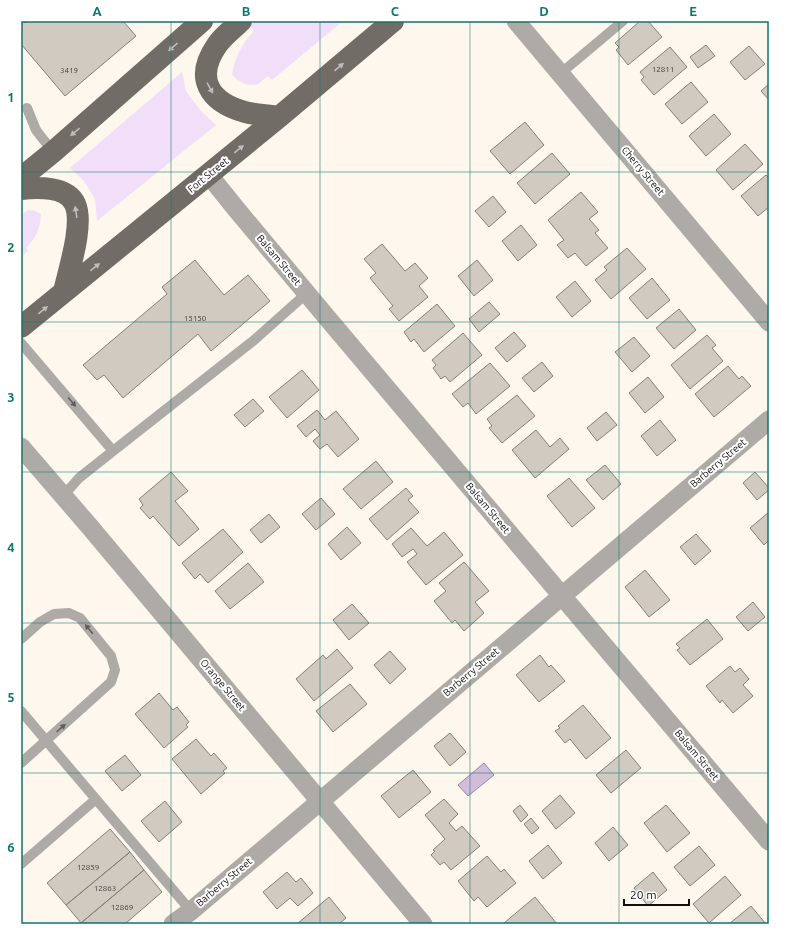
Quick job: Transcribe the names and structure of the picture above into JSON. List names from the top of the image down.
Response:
{
  "streets": {
    "main road": ["Fort Street"],
    "street": [
      "Cherry Street",
      "Balsam Street",
      "Barberry Street",
      "Orange Street"
    ]
  },
  "crossings": [
    ["Fort Street", "Balsam Street"],
    ["Balsam Street", "Barberry Street"],
    ["Barberry Street", "Orange Street"]
  ],
  "house_numbers": [
    "12811",
    "3419",
    "15150",
    "12859",
    "12863",
    "12869"
  ],
  "scale_bar": "20 m",
  "grid": {
    "columns": [
      "A",
      "B",
      "C",
      "D",
      "E"
    ],
    "rows": [
      "1",
      "2",
      "3",
      "4",
      "5",
      "6"
    ]
  }
}
